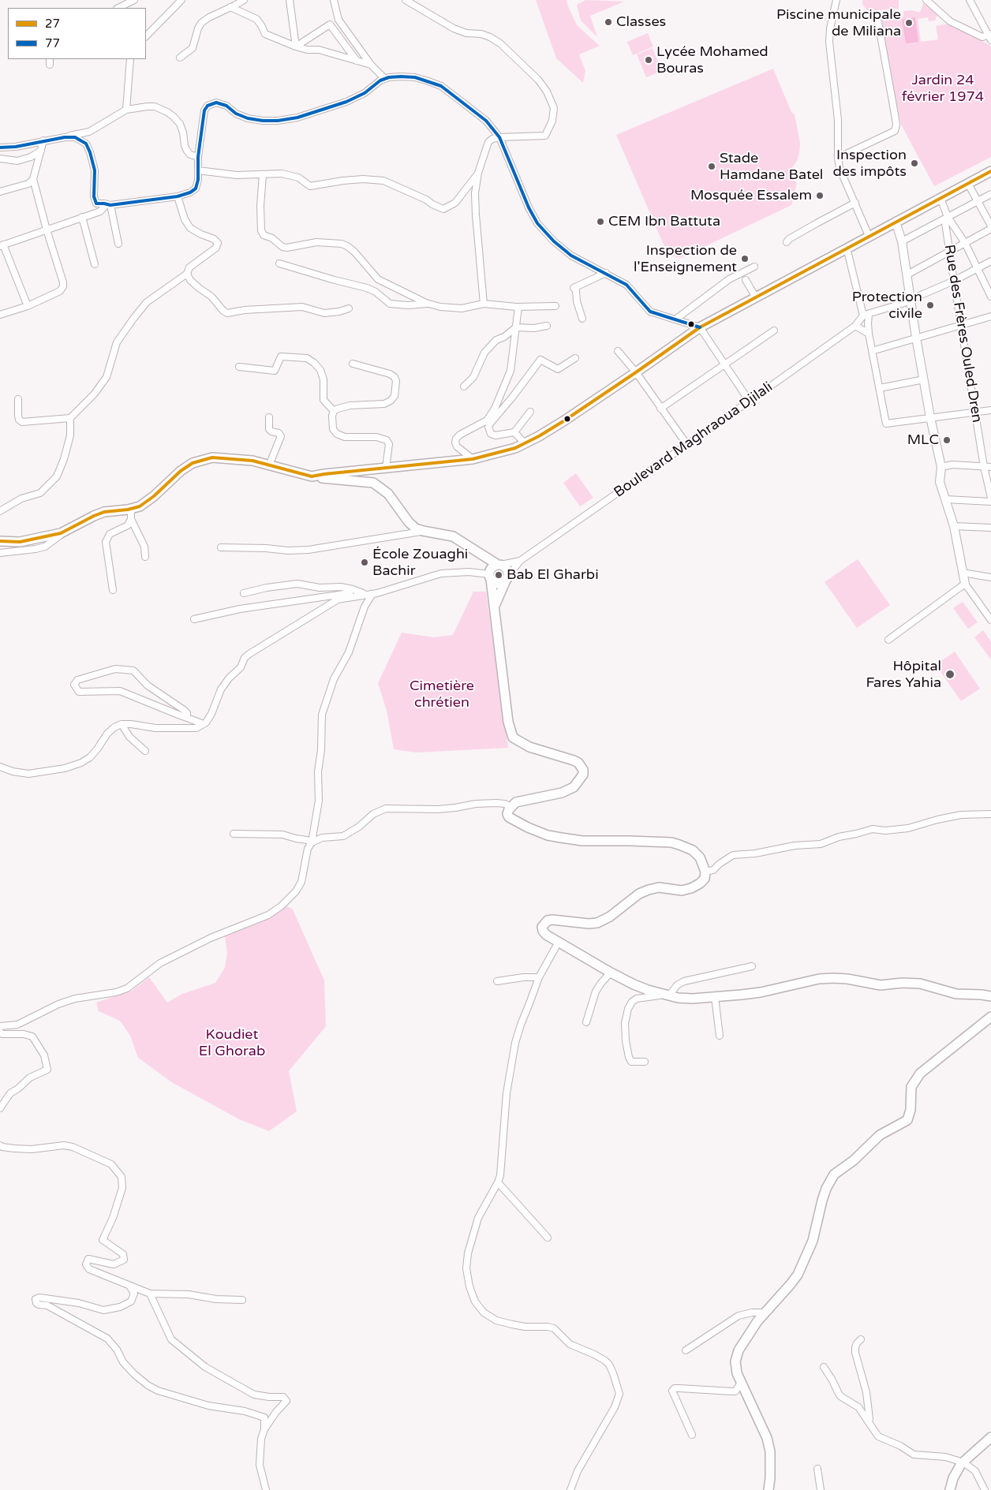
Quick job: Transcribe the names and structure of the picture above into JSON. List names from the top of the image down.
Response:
{
  "streets": {
    "street": ["Rue des Frères Ouled Dren", "Boulevard Maghraoua Djilali"]
  },
  "parks": ["Jardin 24 février 1974", "Cimetière chrétien", "Koudiet El Ghorab"],
  "places": [
    "Classes",
    "Piscine municipale de Miliana",
    "Lycée Mohamed Bouras",
    "Inspection des impôts",
    "Stade Hamdane Batel",
    "Mosquée Essalem",
    "CEM Ibn Battuta",
    "Inspection de l'Enseignement",
    "Protection civile",
    "MLC",
    "École Zouaghi Bachir",
    "Bab El Gharbi",
    "Hôpital Fares Yahia"
  ],
  "lines": ["transit line 77", "transit line 27"],
  "legend": ["27", "77"]
}
